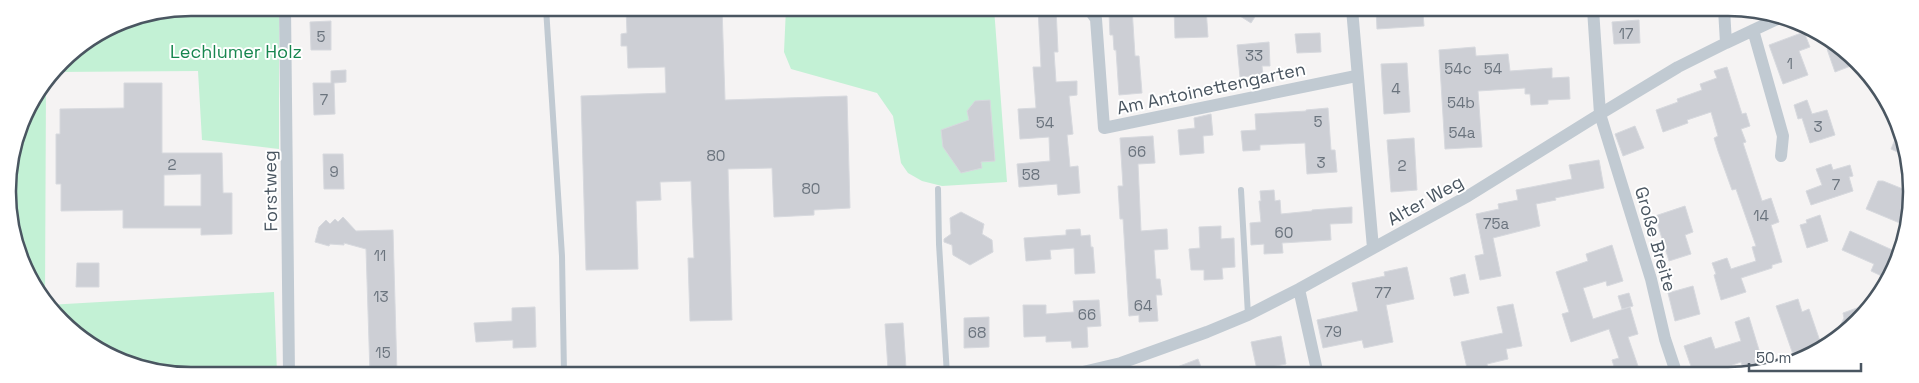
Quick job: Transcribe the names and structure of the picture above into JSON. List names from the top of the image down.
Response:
{
  "streets": {
    "street": [
      "Am Antoinettengarten",
      "Forstweg",
      "Alter Weg",
      "Große Breite"
    ]
  },
  "crossings": [
    ["Alter Weg", "Große Breite"]
  ],
  "parks": ["Lechlumer Holz"],
  "house_numbers": [
    "17",
    "5",
    "33",
    "1",
    "54c",
    "54",
    "4",
    "7",
    "54b",
    "5",
    "54",
    "3",
    "54a",
    "66",
    "80",
    "3",
    "2",
    "2",
    "9",
    "58",
    "7",
    "80",
    "14",
    "75a",
    "60",
    "11",
    "77",
    "13",
    "64",
    "66",
    "79",
    "68",
    "15"
  ],
  "scale_bar": "50 m"
}
